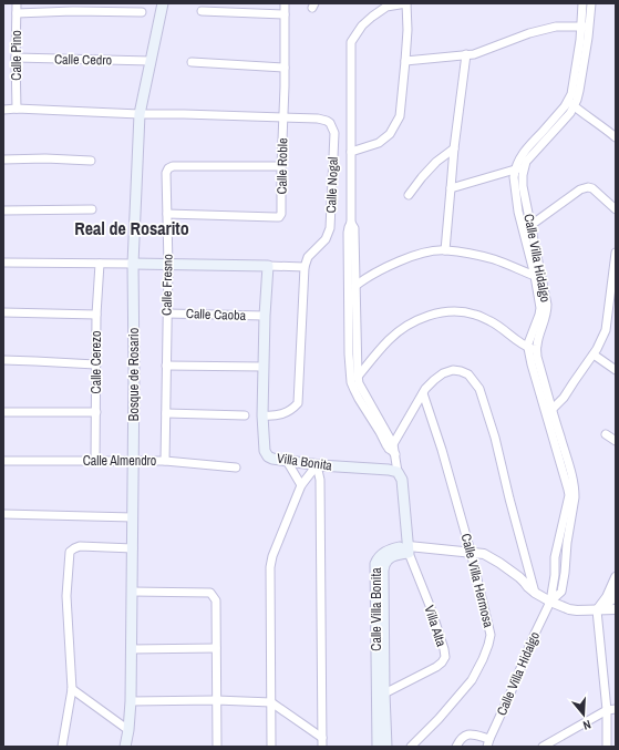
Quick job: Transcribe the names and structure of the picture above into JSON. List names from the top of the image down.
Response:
{
  "streets": {
    "main road": ["Bosque de Rosario", "Villa Bonita", "Calle Villa Bonita"],
    "street": [
      "Calle Pino",
      "Calle Cedro",
      "Calle Roble",
      "Calle Nogal",
      "Calle Villa Hidalgo",
      "Calle Fresno",
      "Calle Caoba",
      "Calle Cerezo",
      "Calle Almendro",
      "Calle Villa Hermosa",
      "Villa Alta"
    ]
  },
  "crossings": [
    ["Calle Pino", "Calle Cedro"],
    ["Calle Pino", "Calle Nogal"],
    ["Calle Cedro", "Bosque de Rosario"],
    ["Calle Roble", "Calle Nogal"],
    ["Calle Roble", "Calle Fresno"],
    ["Calle Nogal", "Bosque de Rosario"],
    ["Calle Villa Hidalgo", "Calle Villa Bonita"],
    ["Calle Fresno", "Calle Caoba"],
    ["Calle Fresno", "Calle Almendro"],
    ["Calle Caoba", "Villa Bonita"],
    ["Calle Cerezo", "Calle Almendro"],
    ["Bosque de Rosario", "Calle Almendro"],
    ["Calle Villa Hermosa", "Calle Villa Bonita"],
    ["Calle Villa Bonita", "Villa Alta"]
  ],
  "districts": ["Real de Rosarito"],
  "north": "bottom"
}
